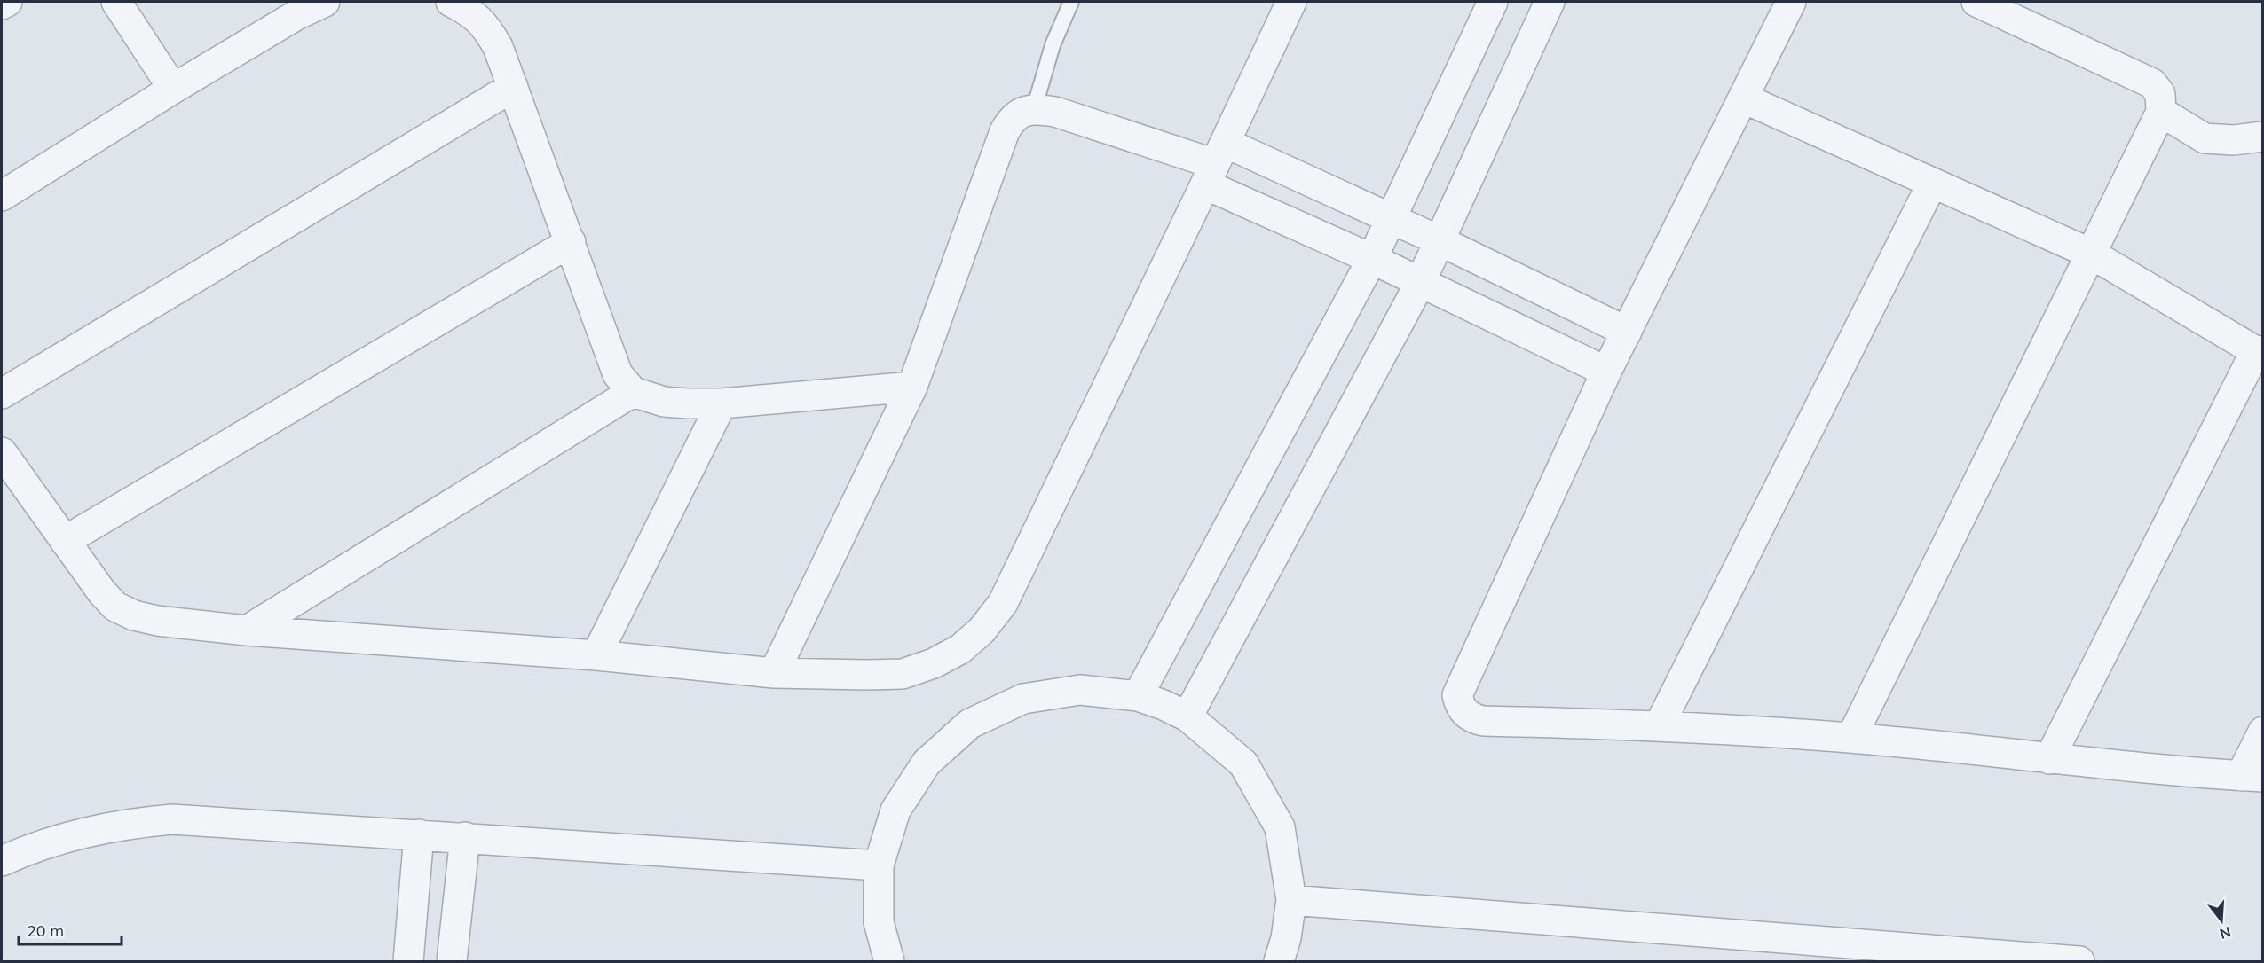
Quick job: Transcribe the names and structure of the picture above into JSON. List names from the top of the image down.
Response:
{
  "scale_bar": "20 m",
  "north": "bottom"
}
